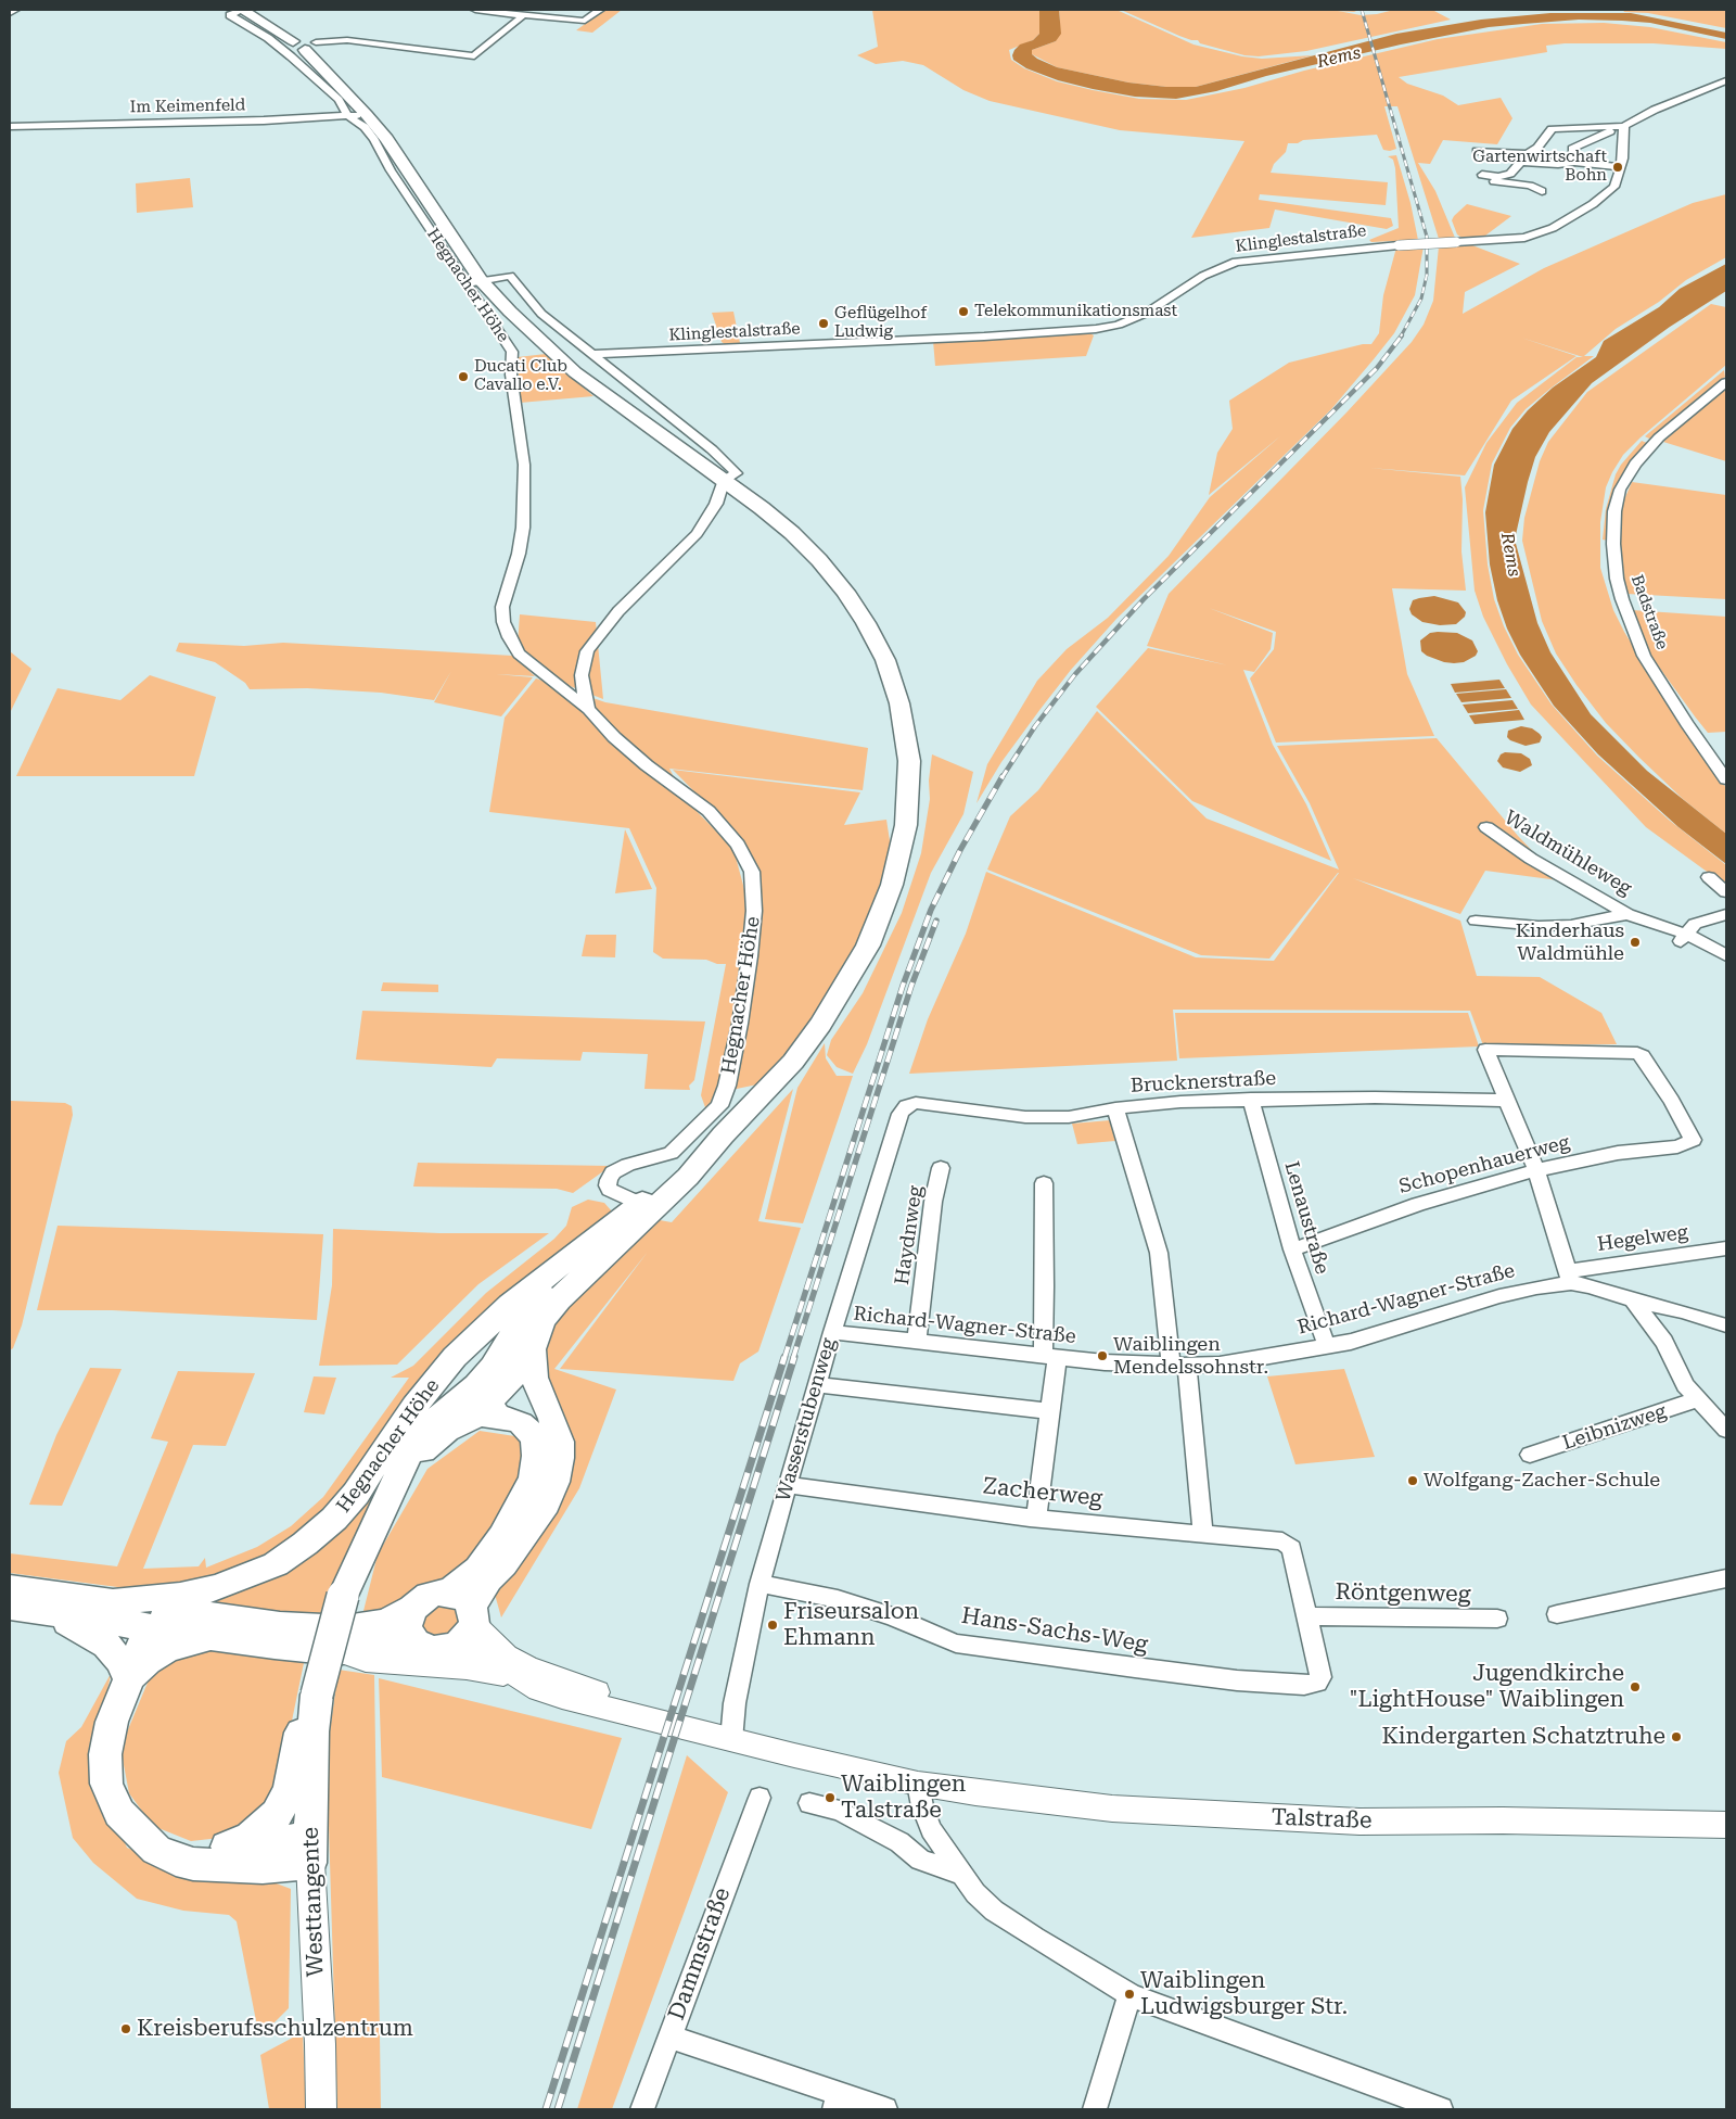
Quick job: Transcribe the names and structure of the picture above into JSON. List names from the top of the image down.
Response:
{
  "streets": {
    "main road": ["Hegnacher Höhe", "Westtangente"],
    "street": [
      "Im Keimenfeld",
      "Klinglestalstraße",
      "Badstraße",
      "Waldmühleweg",
      "Brucknerstraße",
      "Schopenhauerweg",
      "Lenaustraße",
      "Haydnweg",
      "Hegelweg",
      "Richard-Wagner-Straße",
      "Wasserstubenweg",
      "Leibnizweg",
      "Zacherweg",
      "Röntgenweg",
      "Hans-Sachs-Weg",
      "Talstraße",
      "Dammstraße"
    ]
  },
  "crossings": [
    ["Im Keimenfeld", "Hegnacher Höhe"],
    ["Hegnacher Höhe", "Westtangente"],
    ["Brucknerstraße", "Schopenhauerweg"],
    ["Brucknerstraße", "Lenaustraße"],
    ["Brucknerstraße", "Wasserstubenweg"],
    ["Schopenhauerweg", "Lenaustraße"],
    ["Lenaustraße", "Richard-Wagner-Straße"],
    ["Haydnweg", "Richard-Wagner-Straße"],
    ["Hegelweg", "Richard-Wagner-Straße"],
    ["Richard-Wagner-Straße", "Wasserstubenweg"],
    ["Wasserstubenweg", "Zacherweg"],
    ["Wasserstubenweg", "Hans-Sachs-Weg"],
    ["Wasserstubenweg", "Talstraße"],
    ["Zacherweg", "Röntgenweg"],
    ["Zacherweg", "Hans-Sachs-Weg"],
    ["Röntgenweg", "Hans-Sachs-Weg"]
  ],
  "water": ["Rems"],
  "places": [
    "Gartenwirtschaft Bohn",
    "Telekommunikationsmast",
    "Geflügelhof Ludwig",
    "Ducati Club Cavallo e.V.",
    "Kinderhaus Waldmühle",
    "Waiblingen Mendelssohnstr.",
    "Wolfgang-Zacher-Schule",
    "Friseursalon Ehmann",
    "Jugendkirche \"LightHouse\" Waiblingen",
    "Kindergarten Schatztruhe",
    "Waiblingen Talstraße",
    "Waiblingen Ludwigsburger Str.",
    "Kreisberufsschulzentrum"
  ]
}
